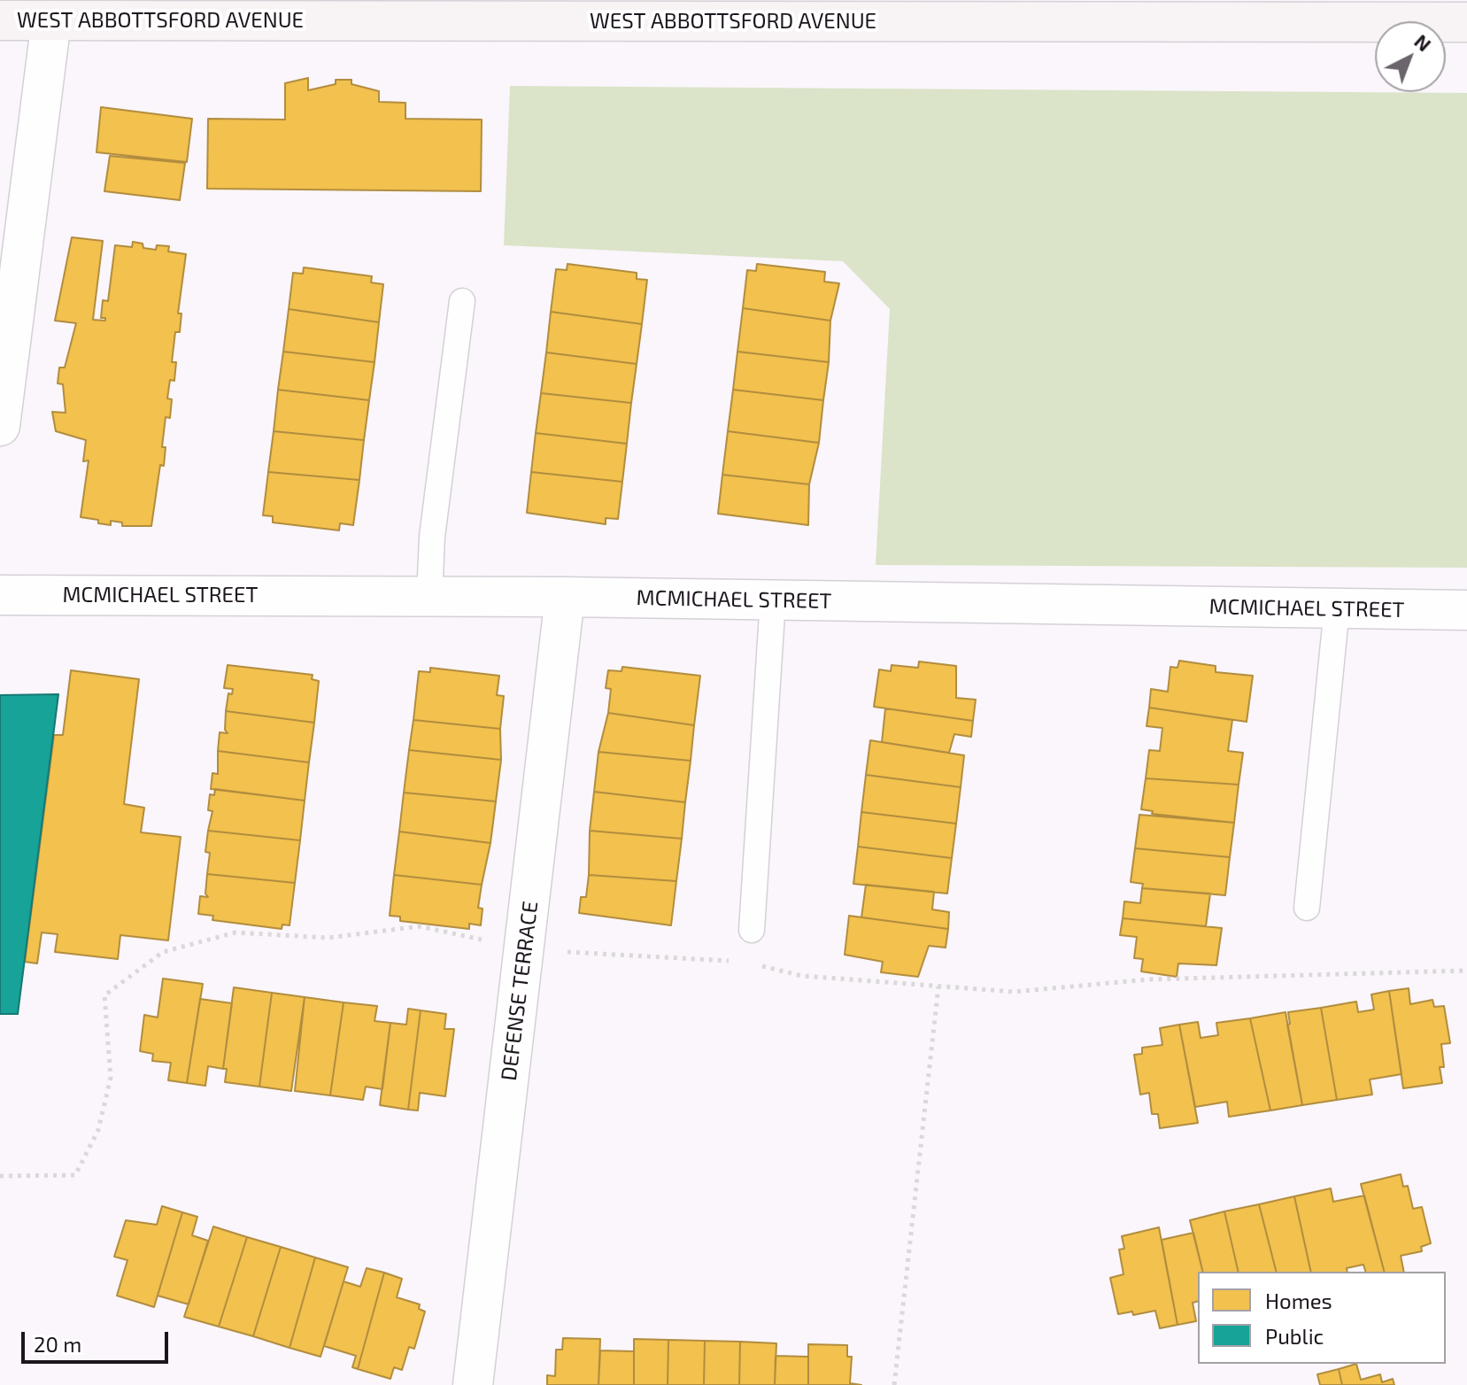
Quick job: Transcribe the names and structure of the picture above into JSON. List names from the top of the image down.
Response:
{
  "streets": {
    "street": ["WEST ABBOTTSFORD AVENUE", "MCMICHAEL STREET", "DEFENSE TERRACE"]
  },
  "crossings": [
    ["MCMICHAEL STREET", "DEFENSE TERRACE"]
  ],
  "legend": ["Homes", "Public"],
  "scale_bar": "20 m",
  "north": "top right"
}
